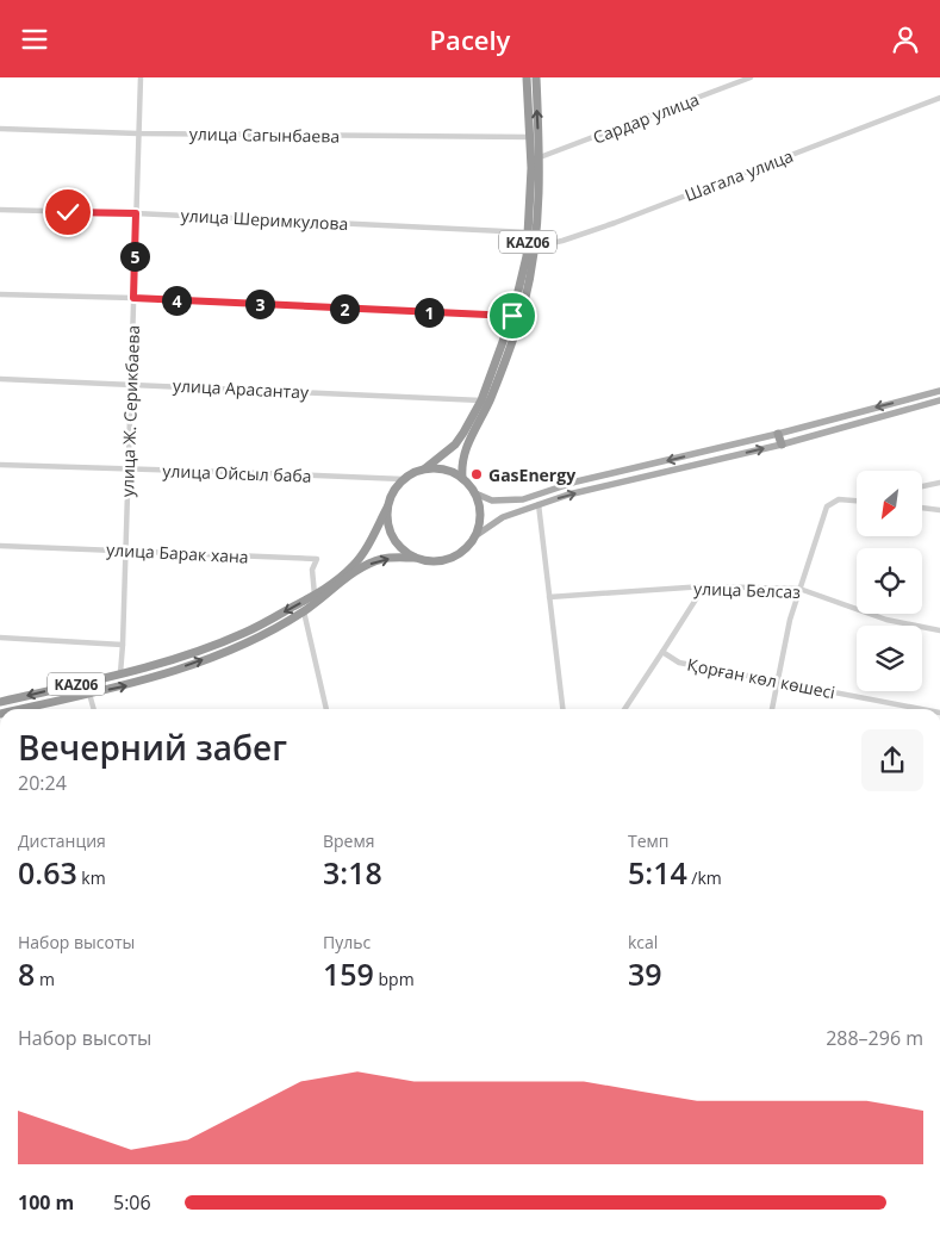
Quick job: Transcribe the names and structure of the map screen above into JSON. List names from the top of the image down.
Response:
{
  "streets": {
    "highway": ["KАZ06"],
    "street": [
      "Сардар улица",
      "улица Сагынбаева",
      "Шагала улица",
      "улица Шеримкулова",
      "улица Арасантау",
      "улица Ж. Серикбаева",
      "улица Ойсыл баба",
      "улица Барак хана",
      "улица Белсаз",
      "Қорған көл көшесі"
    ]
  },
  "crossings": [
    ["Сардар улица", "KАZ06"],
    ["улица Сагынбаева", "KАZ06"],
    ["улица Сагынбаева", "улица Ж. Серикбаева"],
    ["Шагала улица", "KАZ06"],
    ["улица Шеримкулова", "KАZ06"],
    ["улица Шеримкулова", "улица Ж. Серикбаева"],
    ["KАZ06", "улица Арасантау"],
    ["KАZ06", "улица Ж. Серикбаева"],
    ["KАZ06", "улица Ойсыл баба"],
    ["KАZ06", "улица Барак хана"],
    ["улица Арасантау", "улица Ж. Серикбаева"],
    ["улица Ж. Серикбаева", "улица Ойсыл баба"],
    ["улица Ж. Серикбаева", "улица Барак хана"],
    ["улица Белсаз", "Қорған көл көшесі"]
  ],
  "places": ["GasEnergy"],
  "north": "bottom left",
  "page": {
    "header": "Pacely",
    "pins": [
      "5",
      "4",
      "3",
      "2",
      "1"
    ],
    "heading": ["Вечерний забег", "20:24"],
    "stats": [
      ["Дистанция", "0.63 km"],
      ["Время", "3:18"],
      ["Темп", "5:14 /km"],
      ["Набор высоты", "8 m"],
      ["Пульс", "159 bpm"],
      ["kcal", "39"]
    ],
    "chart": ["Набор высоты", "288–296 m"],
    "list": [
      {
        "name": "100 m",
        "note": "5:06"
      }
    ]
  }
}
